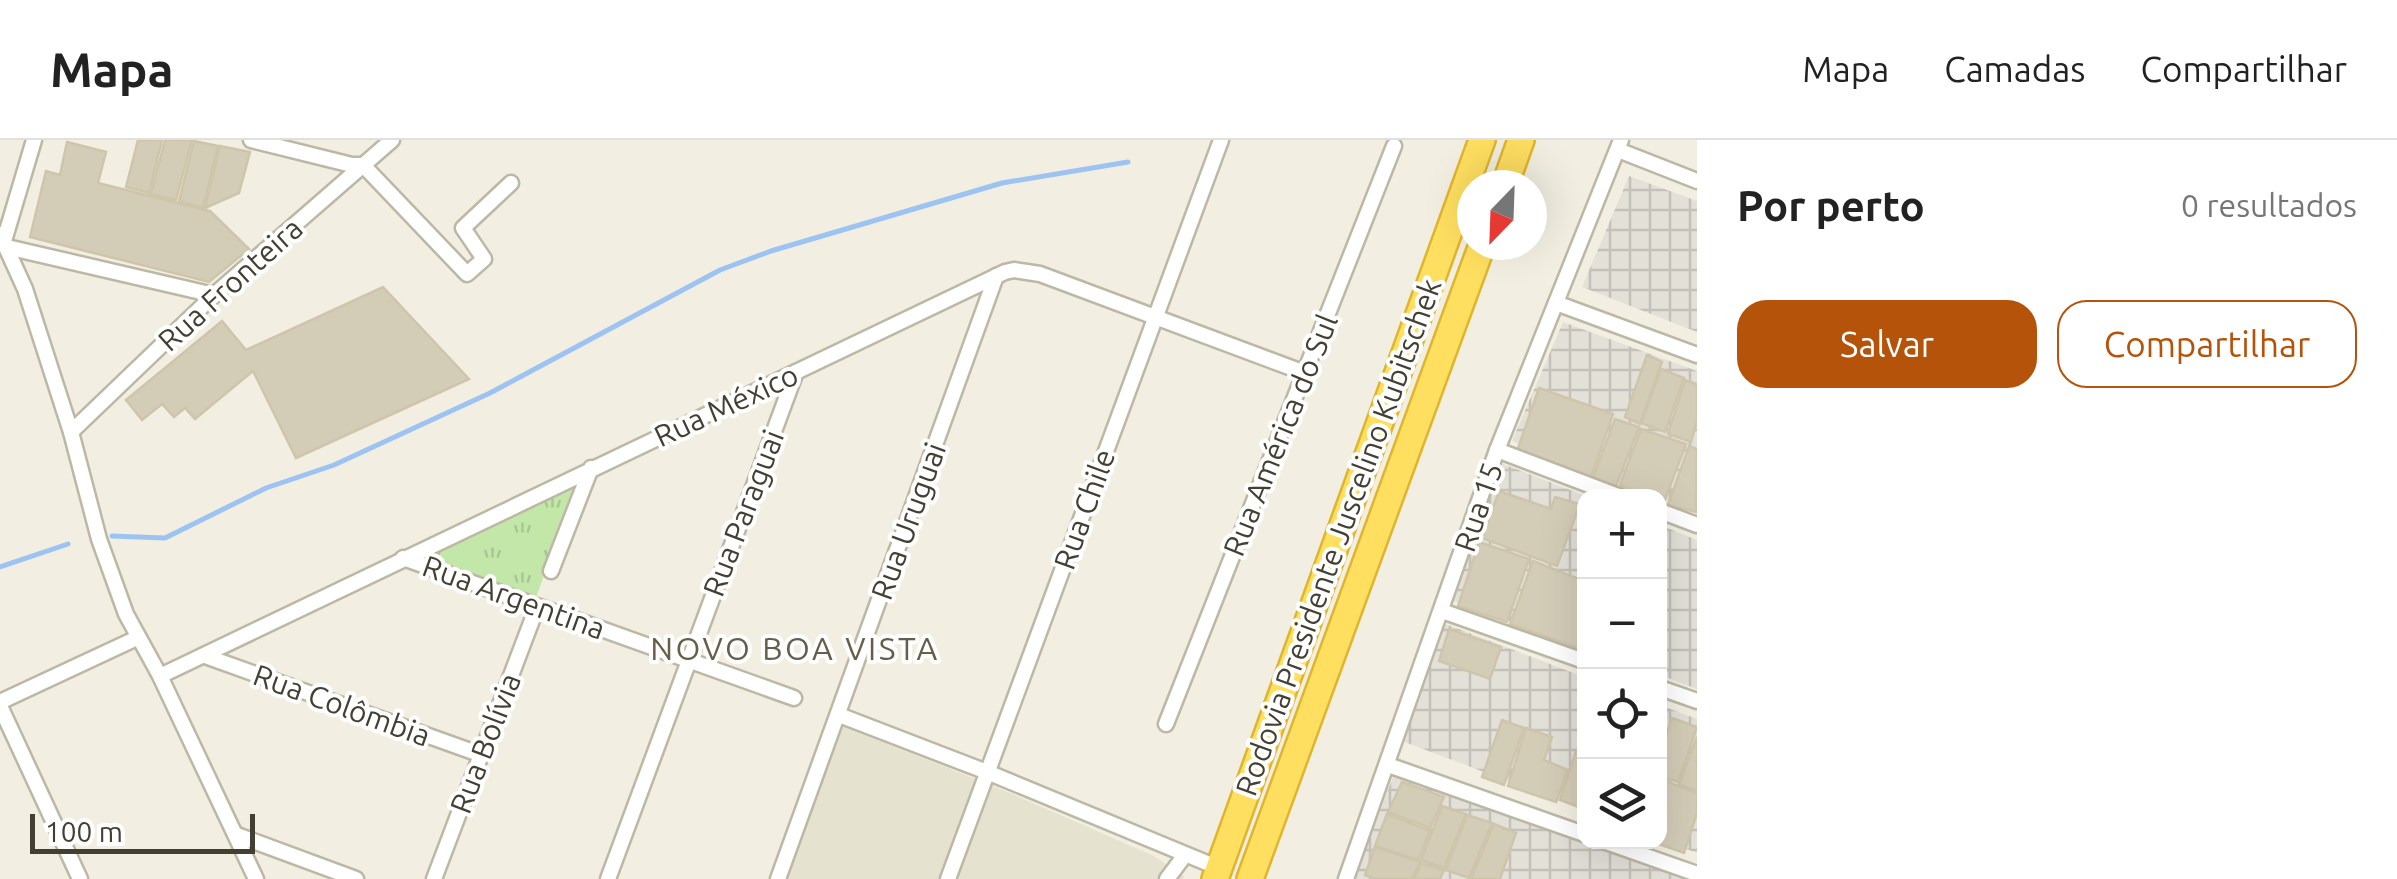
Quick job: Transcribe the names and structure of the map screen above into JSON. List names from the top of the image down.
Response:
{
  "streets": {
    "highway": ["Rodovia Presidente Juscelino Kubitschek"],
    "street": [
      "Rua Fronteira",
      "Rua México",
      "Rua América do Sul",
      "Rua 15",
      "Rua Chile",
      "Rua Paraguai",
      "Rua Uruguai",
      "Rua Argentina",
      "Rua Colômbia",
      "Rua Bolívia"
    ]
  },
  "crossings": [
    ["Rua México", "Rua América do Sul"],
    ["Rua México", "Rua Chile"],
    ["Rua México", "Rua Paraguai"],
    ["Rua México", "Rua Uruguai"],
    ["Rua México", "Rua Argentina"],
    ["Rua México", "Rua Colômbia"],
    ["Rua Paraguai", "Rua Argentina"],
    ["Rua Argentina", "Rua Bolívia"],
    ["Rua Colômbia", "Rua Bolívia"]
  ],
  "districts": ["NOVO BOA VISTA"],
  "scale_bar": "100 m",
  "north": "bottom left",
  "page": {
    "header": "Mapa",
    "nav": ["Mapa", "Camadas", "Compartilhar"],
    "heading": ["Por perto", "0 resultados"],
    "buttons": ["Salvar", "Compartilhar"],
    "map_buttons": ["+", "−"],
    "scale": "100 m"
  }
}
